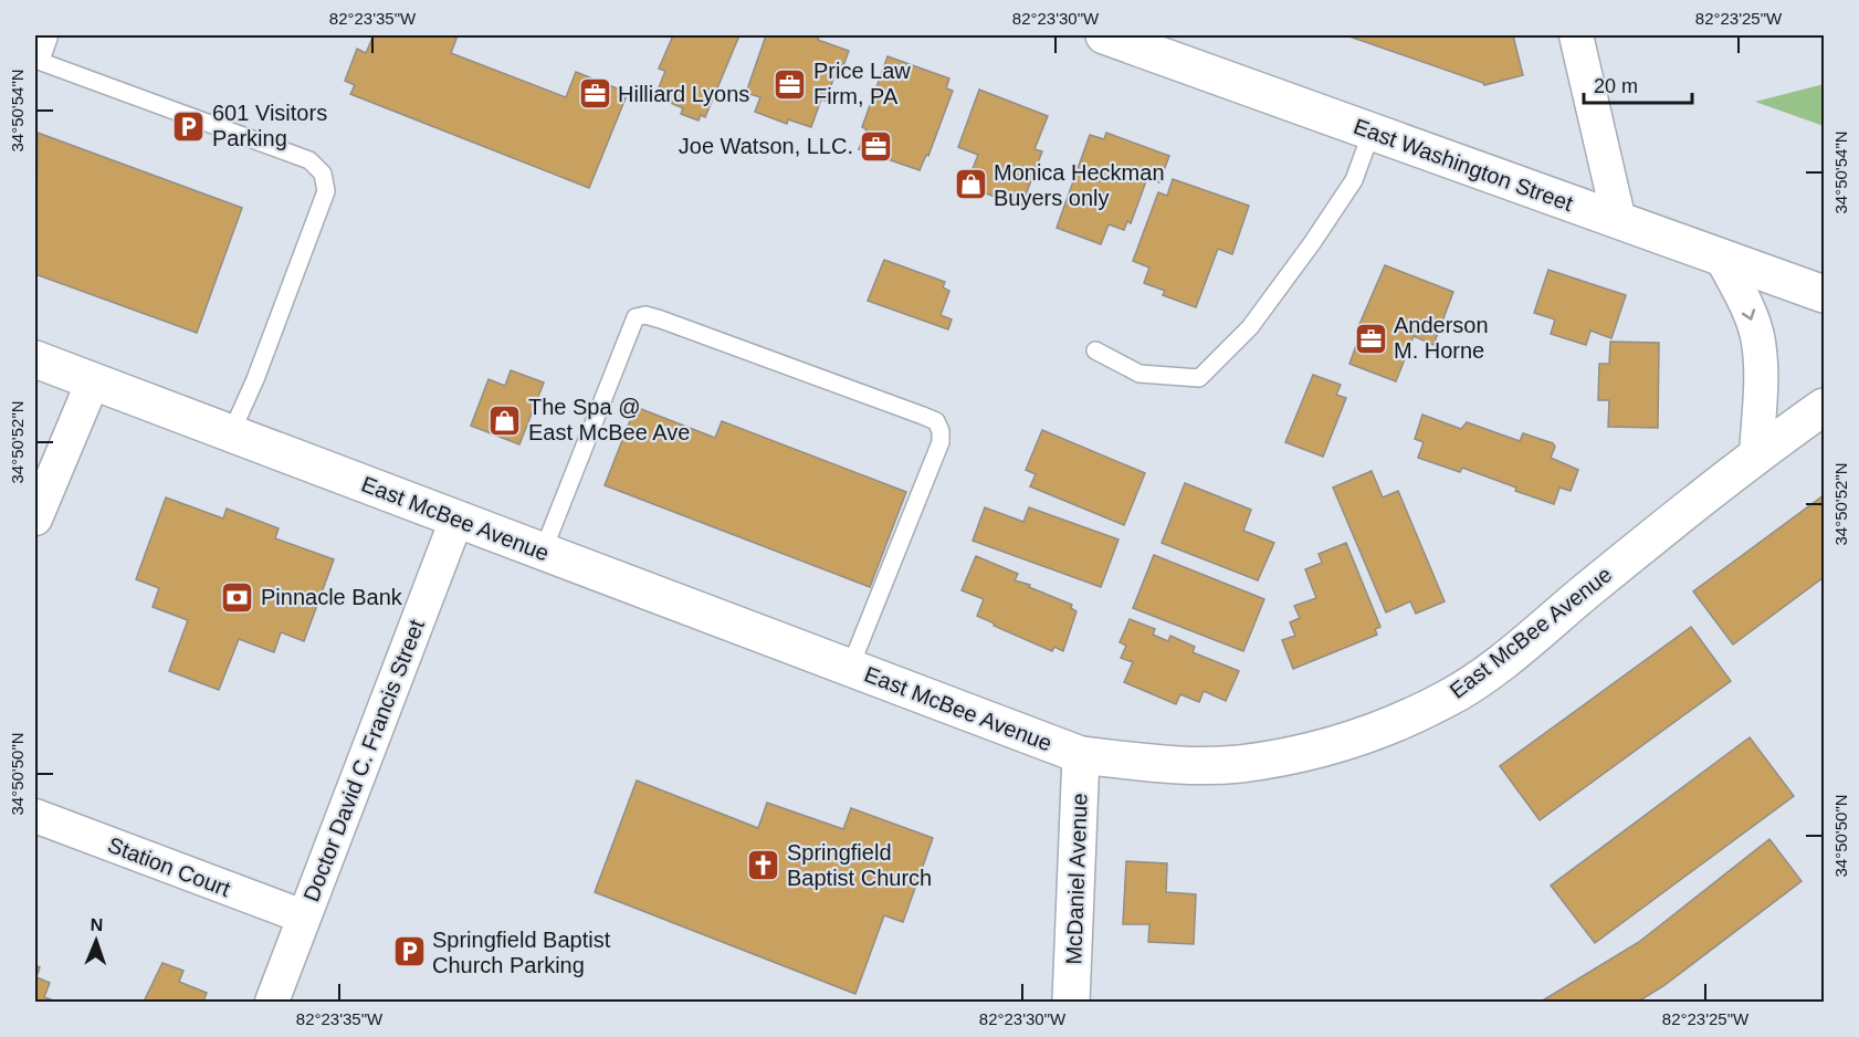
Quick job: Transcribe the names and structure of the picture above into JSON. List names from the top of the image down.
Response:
{
  "streets": {
    "street": [
      "East Washington Street",
      "East McBee Avenue",
      "Doctor David C. Francis Street",
      "Station Court",
      "McDaniel Avenue"
    ]
  },
  "crossings": [
    ["East McBee Avenue", "Doctor David C. Francis Street"],
    ["East McBee Avenue", "McDaniel Avenue"],
    ["Doctor David C. Francis Street", "Station Court"]
  ],
  "places": {
    "office": [
      "Price Law Firm, PA",
      "Hilliard Lyons",
      "Joe Watson, LLC.",
      "Anderson M. Horne"
    ],
    "parking": ["601 Visitors Parking", "Springfield Baptist Church Parking"],
    "shop": ["Monica Heckman Buyers only", "The Spa @ East McBee Ave"],
    "bank": ["Pinnacle Bank"],
    "church": ["Springfield Baptist Church"]
  },
  "scale_bar": "20 m",
  "north": "top",
  "coordinates": [
    "82°23'35\"W",
    "82°23'30\"W",
    "82°23'25\"W",
    "34°50'54\"N",
    "34°50'52\"N",
    "34°50'50\"N"
  ]
}
